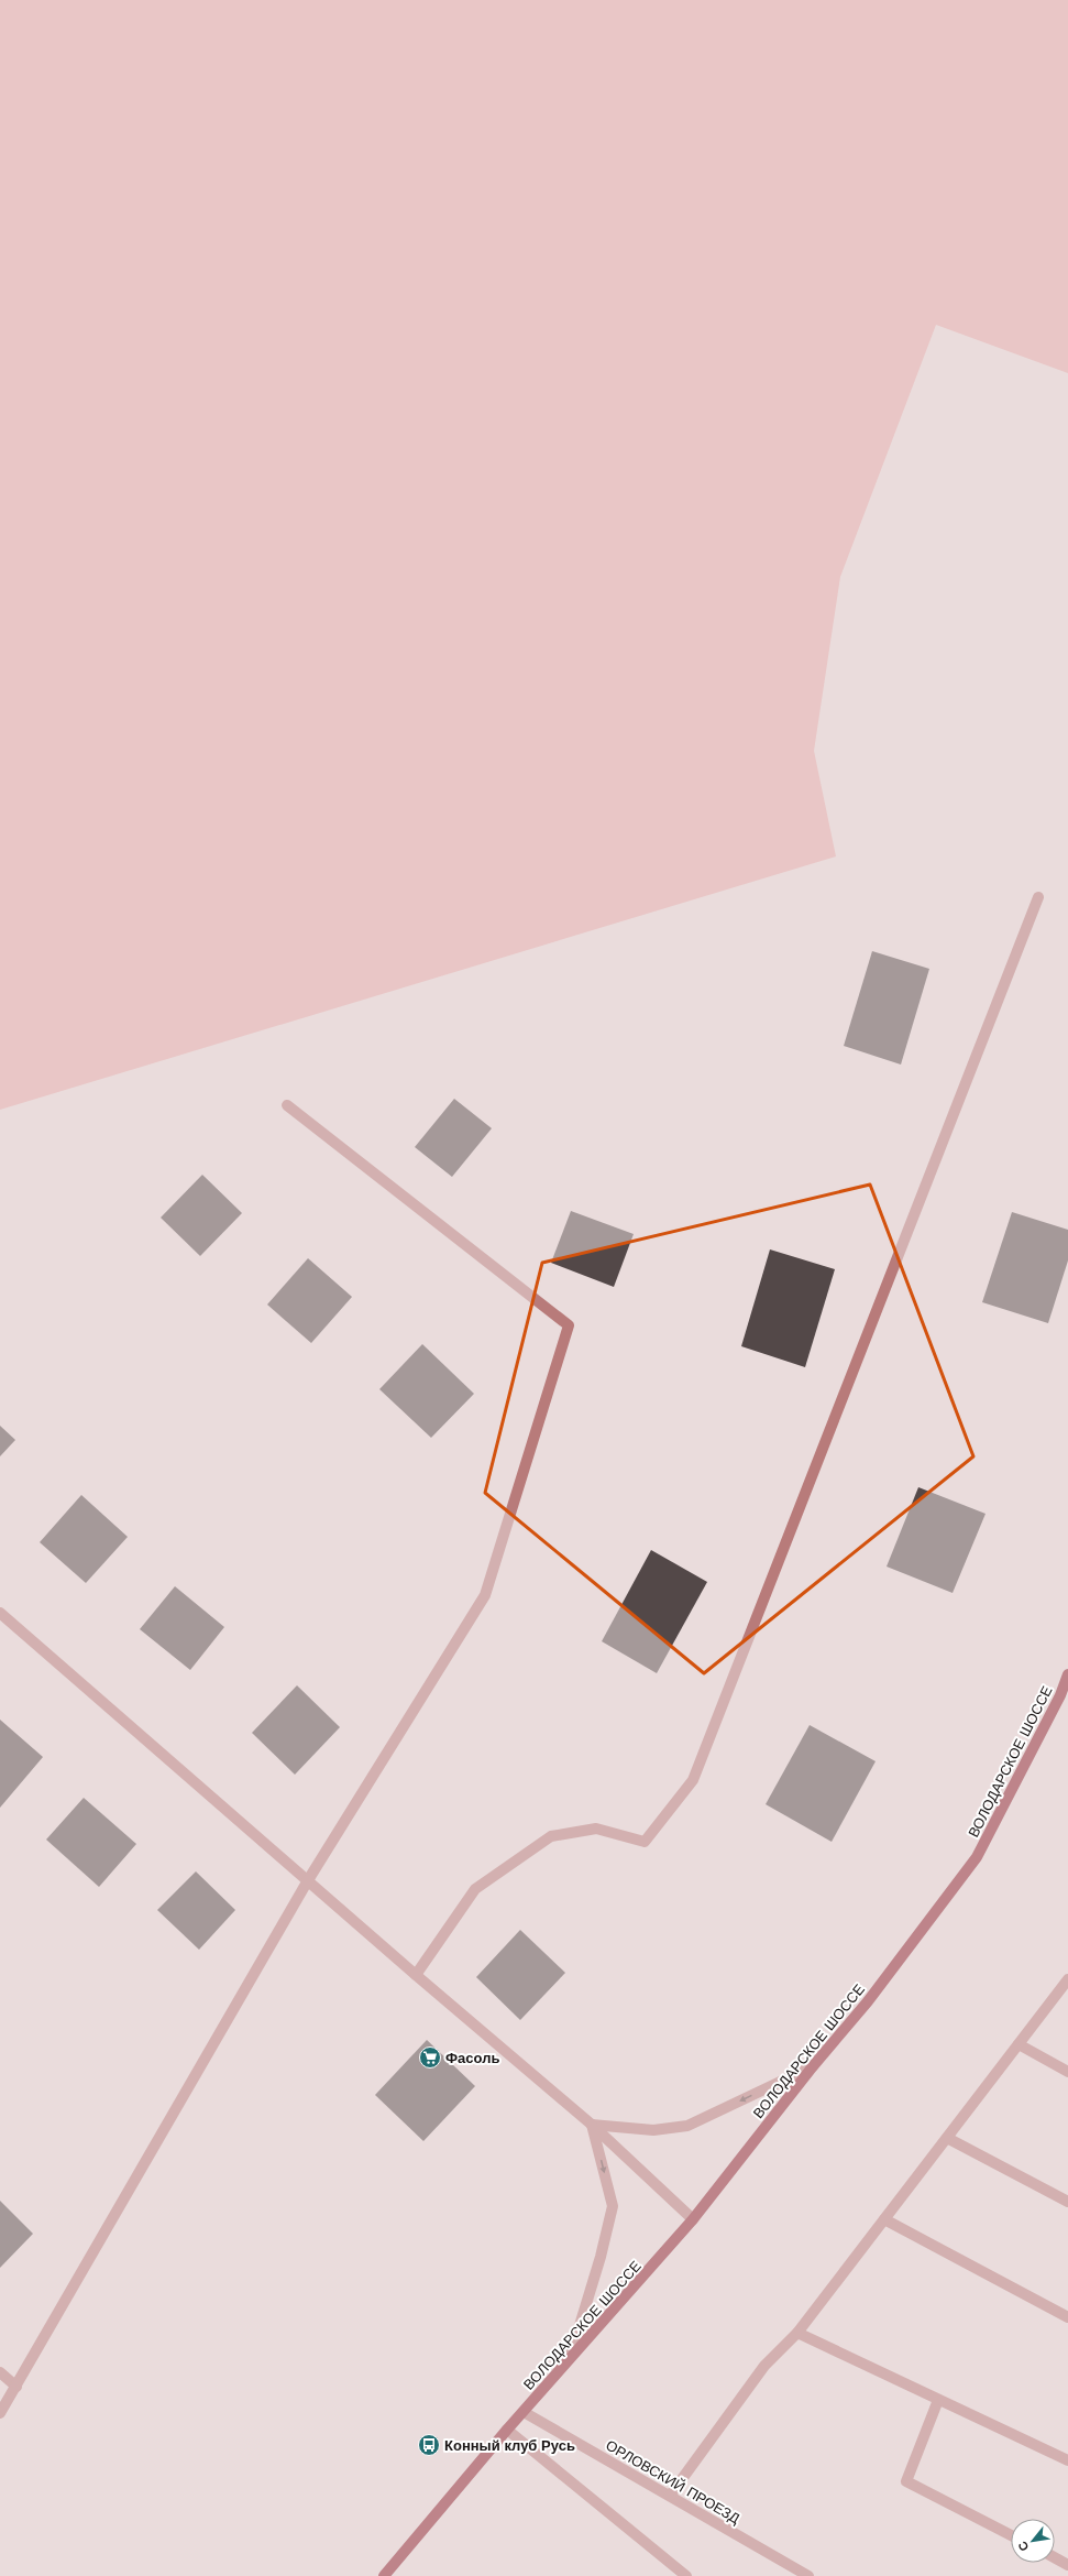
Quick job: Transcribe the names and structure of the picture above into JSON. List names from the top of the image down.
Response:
{
  "streets": {
    "main road": ["ВОЛОДАРСКОЕ ШОССЕ"],
    "street": ["ОРЛОВСКИЙ ПРОЕЗД"]
  },
  "crossings": [
    ["ВОЛОДАРСКОЕ ШОССЕ", "ОРЛОВСКИЙ ПРОЕЗД"]
  ],
  "places": {
    "supermarket": ["Фасоль"],
    "bus stop": ["Конный клуб Русь"]
  },
  "north": "bottom left"
}
